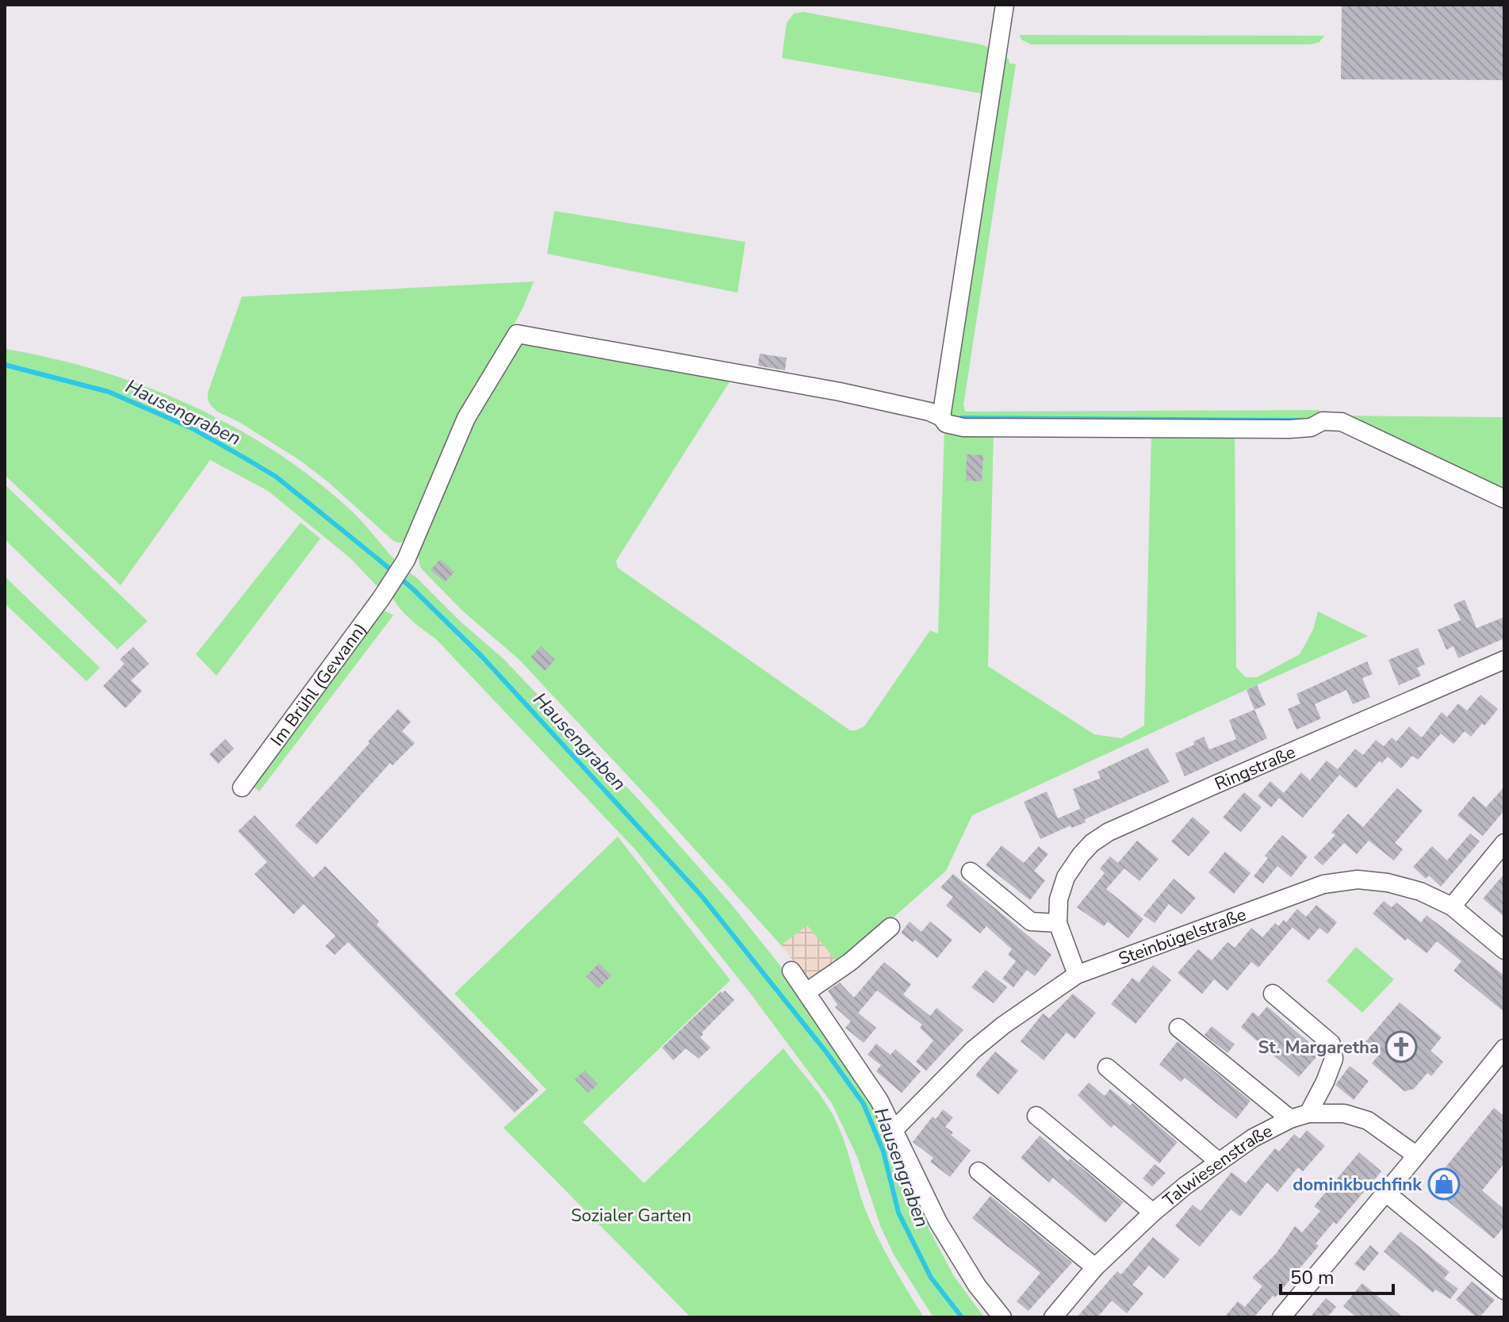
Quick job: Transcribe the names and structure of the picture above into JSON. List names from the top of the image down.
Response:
{
  "streets": {
    "street": [
      "Im Brühl (Gewann)",
      "Ringstraße",
      "Steinbügelstraße",
      "Talwiesenstraße"
    ]
  },
  "crossings": [
    ["Ringstraße", "Steinbügelstraße"]
  ],
  "water": ["Hausengraben"],
  "parks": ["Sozialer Garten"],
  "places": {
    "church": ["St. Margaretha"],
    "shop": ["dominkbuchfink"]
  },
  "scale_bar": "50 m"
}
